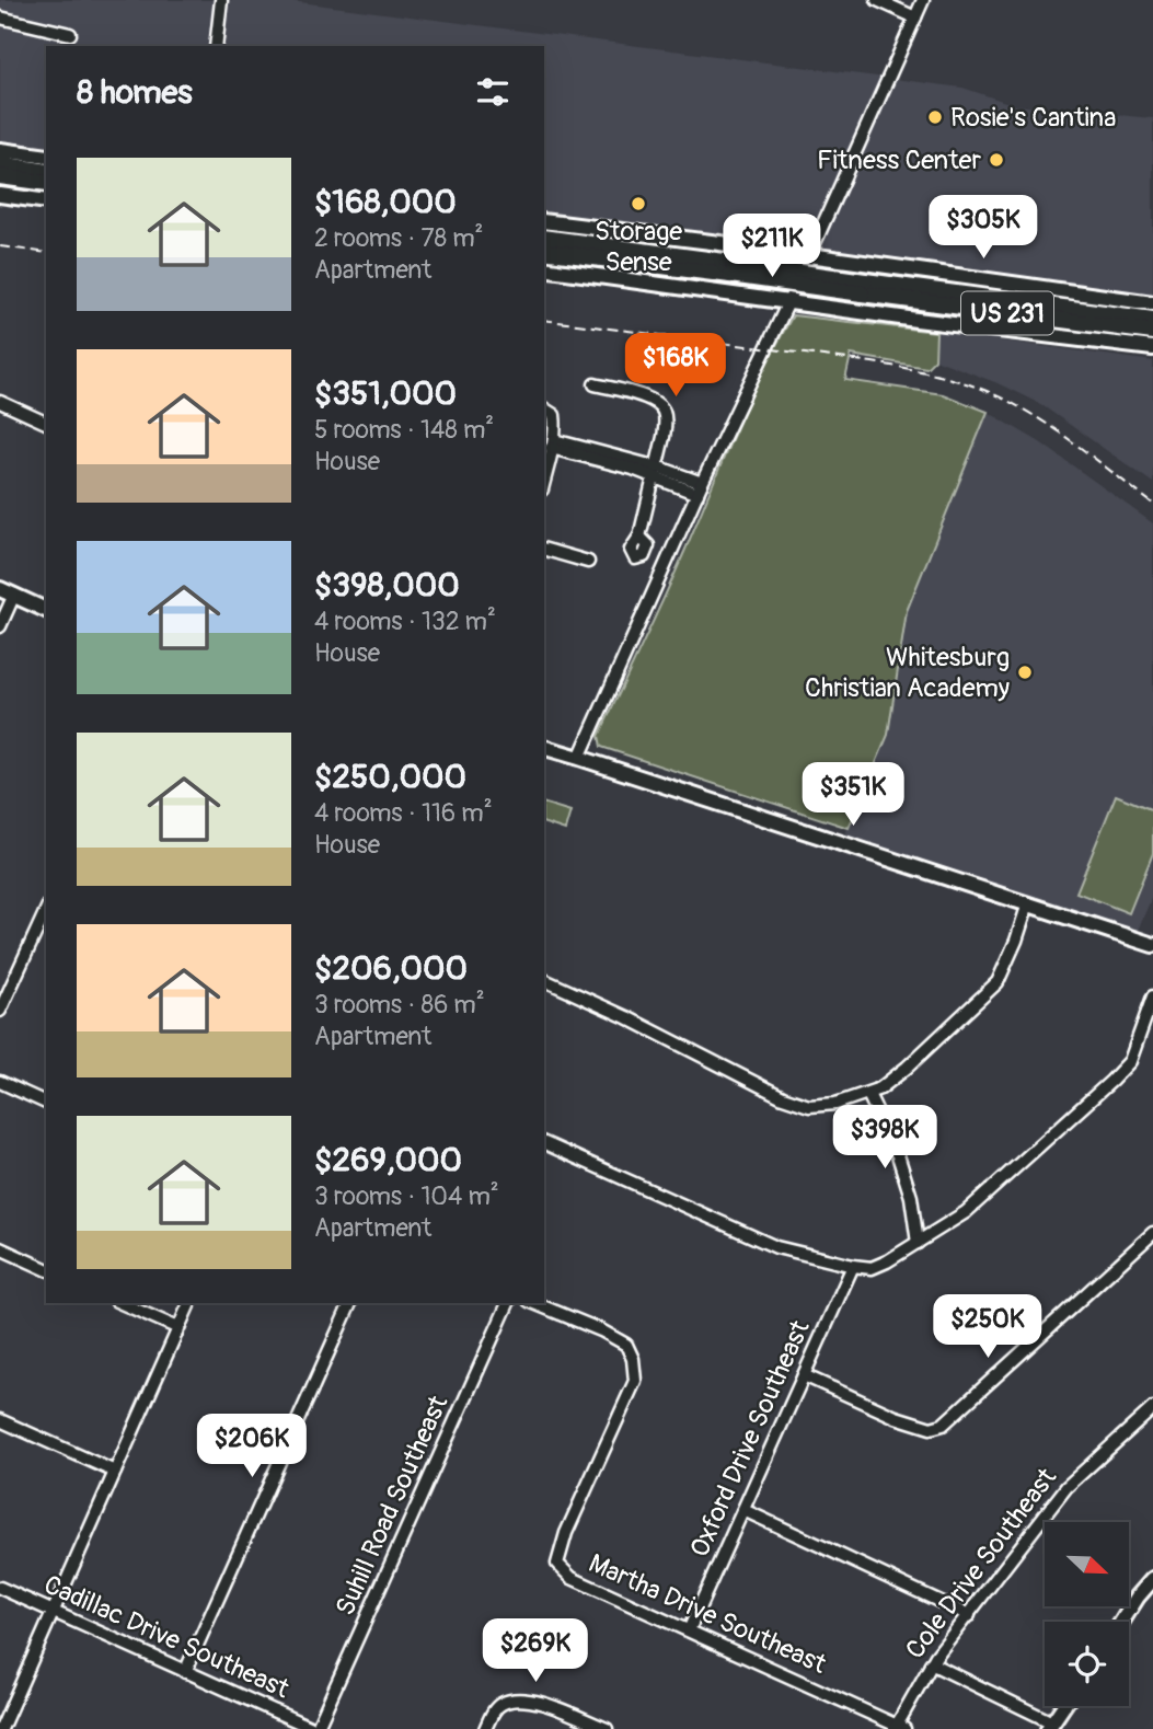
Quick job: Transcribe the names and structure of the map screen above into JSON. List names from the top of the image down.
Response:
{
  "streets": {
    "highway": ["US 231"],
    "street": [
      "Oxford Drive Southeast",
      "Suhill Road Southeast",
      "Cole Drive Southeast",
      "Martha Drive Southeast",
      "Cadillac Drive Southeast"
    ]
  },
  "crossings": [
    ["Oxford Drive Southeast", "Martha Drive Southeast"],
    ["Suhill Road Southeast", "Cadillac Drive Southeast"],
    ["Cole Drive Southeast", "Martha Drive Southeast"]
  ],
  "places": [
    "Rosie's Cantina",
    "Fitness Center",
    "Storage Sense",
    "Whitesburg Christian Academy"
  ],
  "north": "bottom right",
  "page": {
    "heading": "8 homes",
    "list": [
      {
        "name": "$168,000",
        "note": "2 rooms · 78 m² · Apartment"
      },
      {
        "name": "$351,000",
        "note": "5 rooms · 148 m² · House"
      },
      {
        "name": "$398,000",
        "note": "4 rooms · 132 m² · House"
      },
      {
        "name": "$250,000",
        "note": "4 rooms · 116 m² · House"
      },
      {
        "name": "$206,000",
        "note": "3 rooms · 86 m² · Apartment"
      },
      {
        "name": "$269,000",
        "note": "3 rooms · 104 m² · Apartment"
      }
    ],
    "price": [
      "$305K",
      "$211K",
      "$168K",
      "$351K",
      "$398K",
      "$250K",
      "$206K",
      "$269K"
    ]
  }
}
